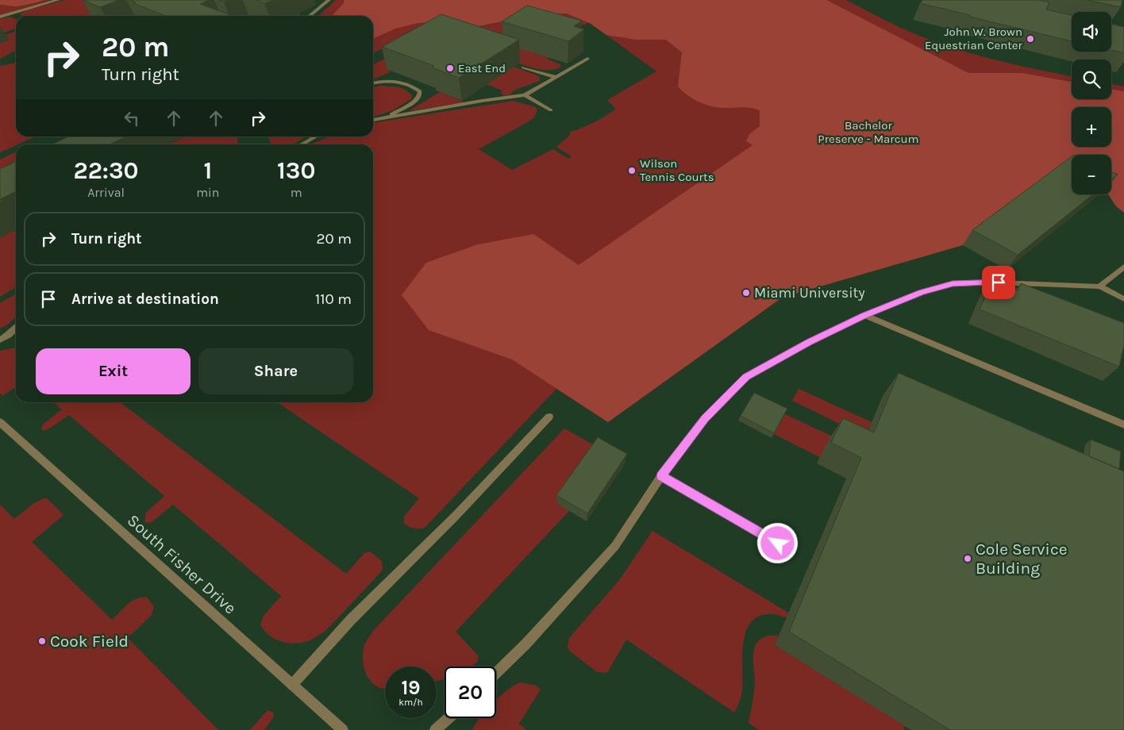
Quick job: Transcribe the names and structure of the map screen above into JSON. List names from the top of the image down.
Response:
{
  "streets": {
    "street": ["South Fisher Drive"]
  },
  "parks": ["Bachelor Preserve - Marcum"],
  "places": [
    "John W. Brown Equestrian Center",
    "East End",
    "Wilson Tennis Courts",
    "Miami University",
    "Cole Service Building",
    "Cook Field"
  ],
  "page": {
    "map_buttons": ["+", "−"],
    "turn": ["20 m", "Turn right"],
    "eta": [
      "22:30",
      "Arrival",
      "1",
      "min",
      "130",
      "m"
    ],
    "list": [
      {
        "name": "Turn right",
        "value": "20 m"
      },
      {
        "name": "Arrive at destination",
        "value": "110 m"
      }
    ],
    "buttons": ["Exit", "Share"],
    "speed": "19 km/h",
    "limit": "20"
  }
}
